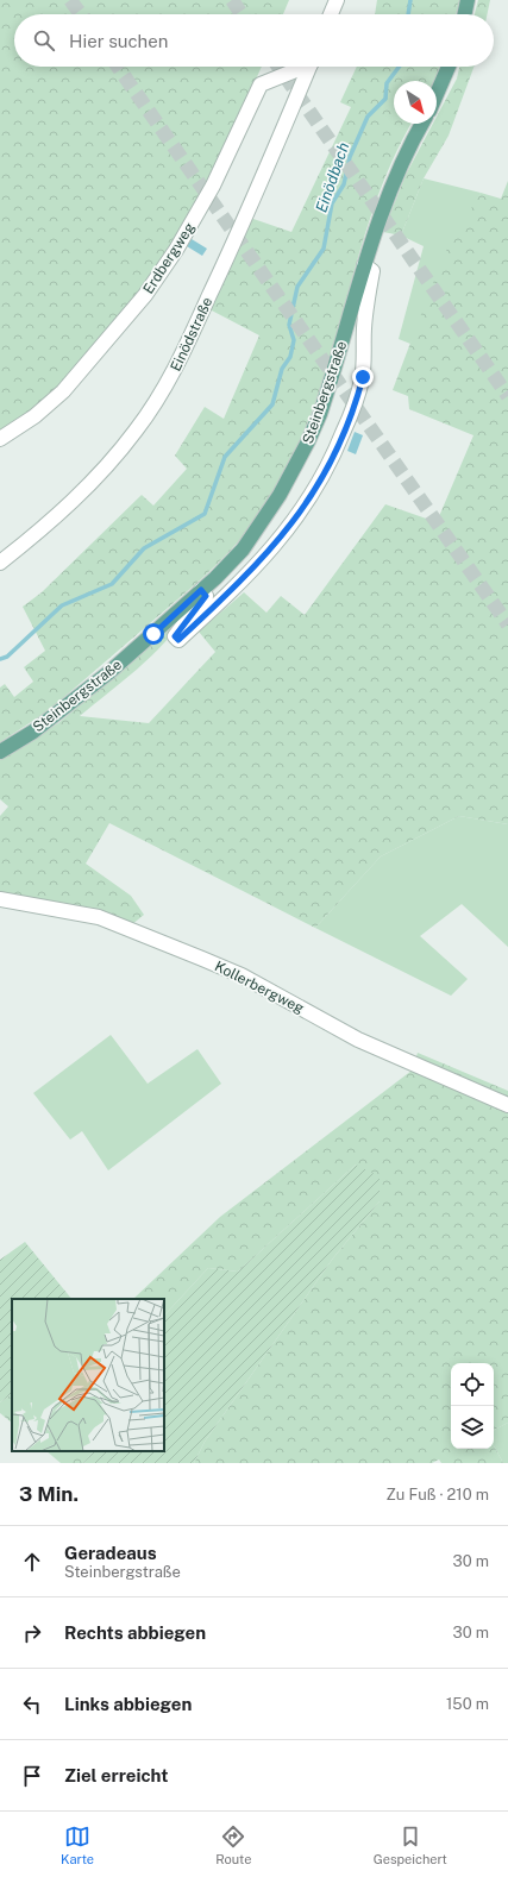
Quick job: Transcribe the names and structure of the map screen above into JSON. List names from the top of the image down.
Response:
{
  "streets": {
    "main road": ["Steinbergstraße"],
    "street": ["Erdbergweg", "Einödstraße", "Kollerbergweg"]
  },
  "water": ["Einödbach"],
  "north": "bottom right",
  "page": {
    "search": "Hier suchen",
    "heading": ["3 Min.", "Zu Fuß · 210 m"],
    "list": [
      ["Geradeaus", "Steinbergstraße", "30 m"],
      ["Rechts abbiegen", "30 m"],
      ["Links abbiegen", "150 m"],
      "Ziel erreicht"
    ],
    "nav": ["Karte", "Route", "Gespeichert"]
  }
}
